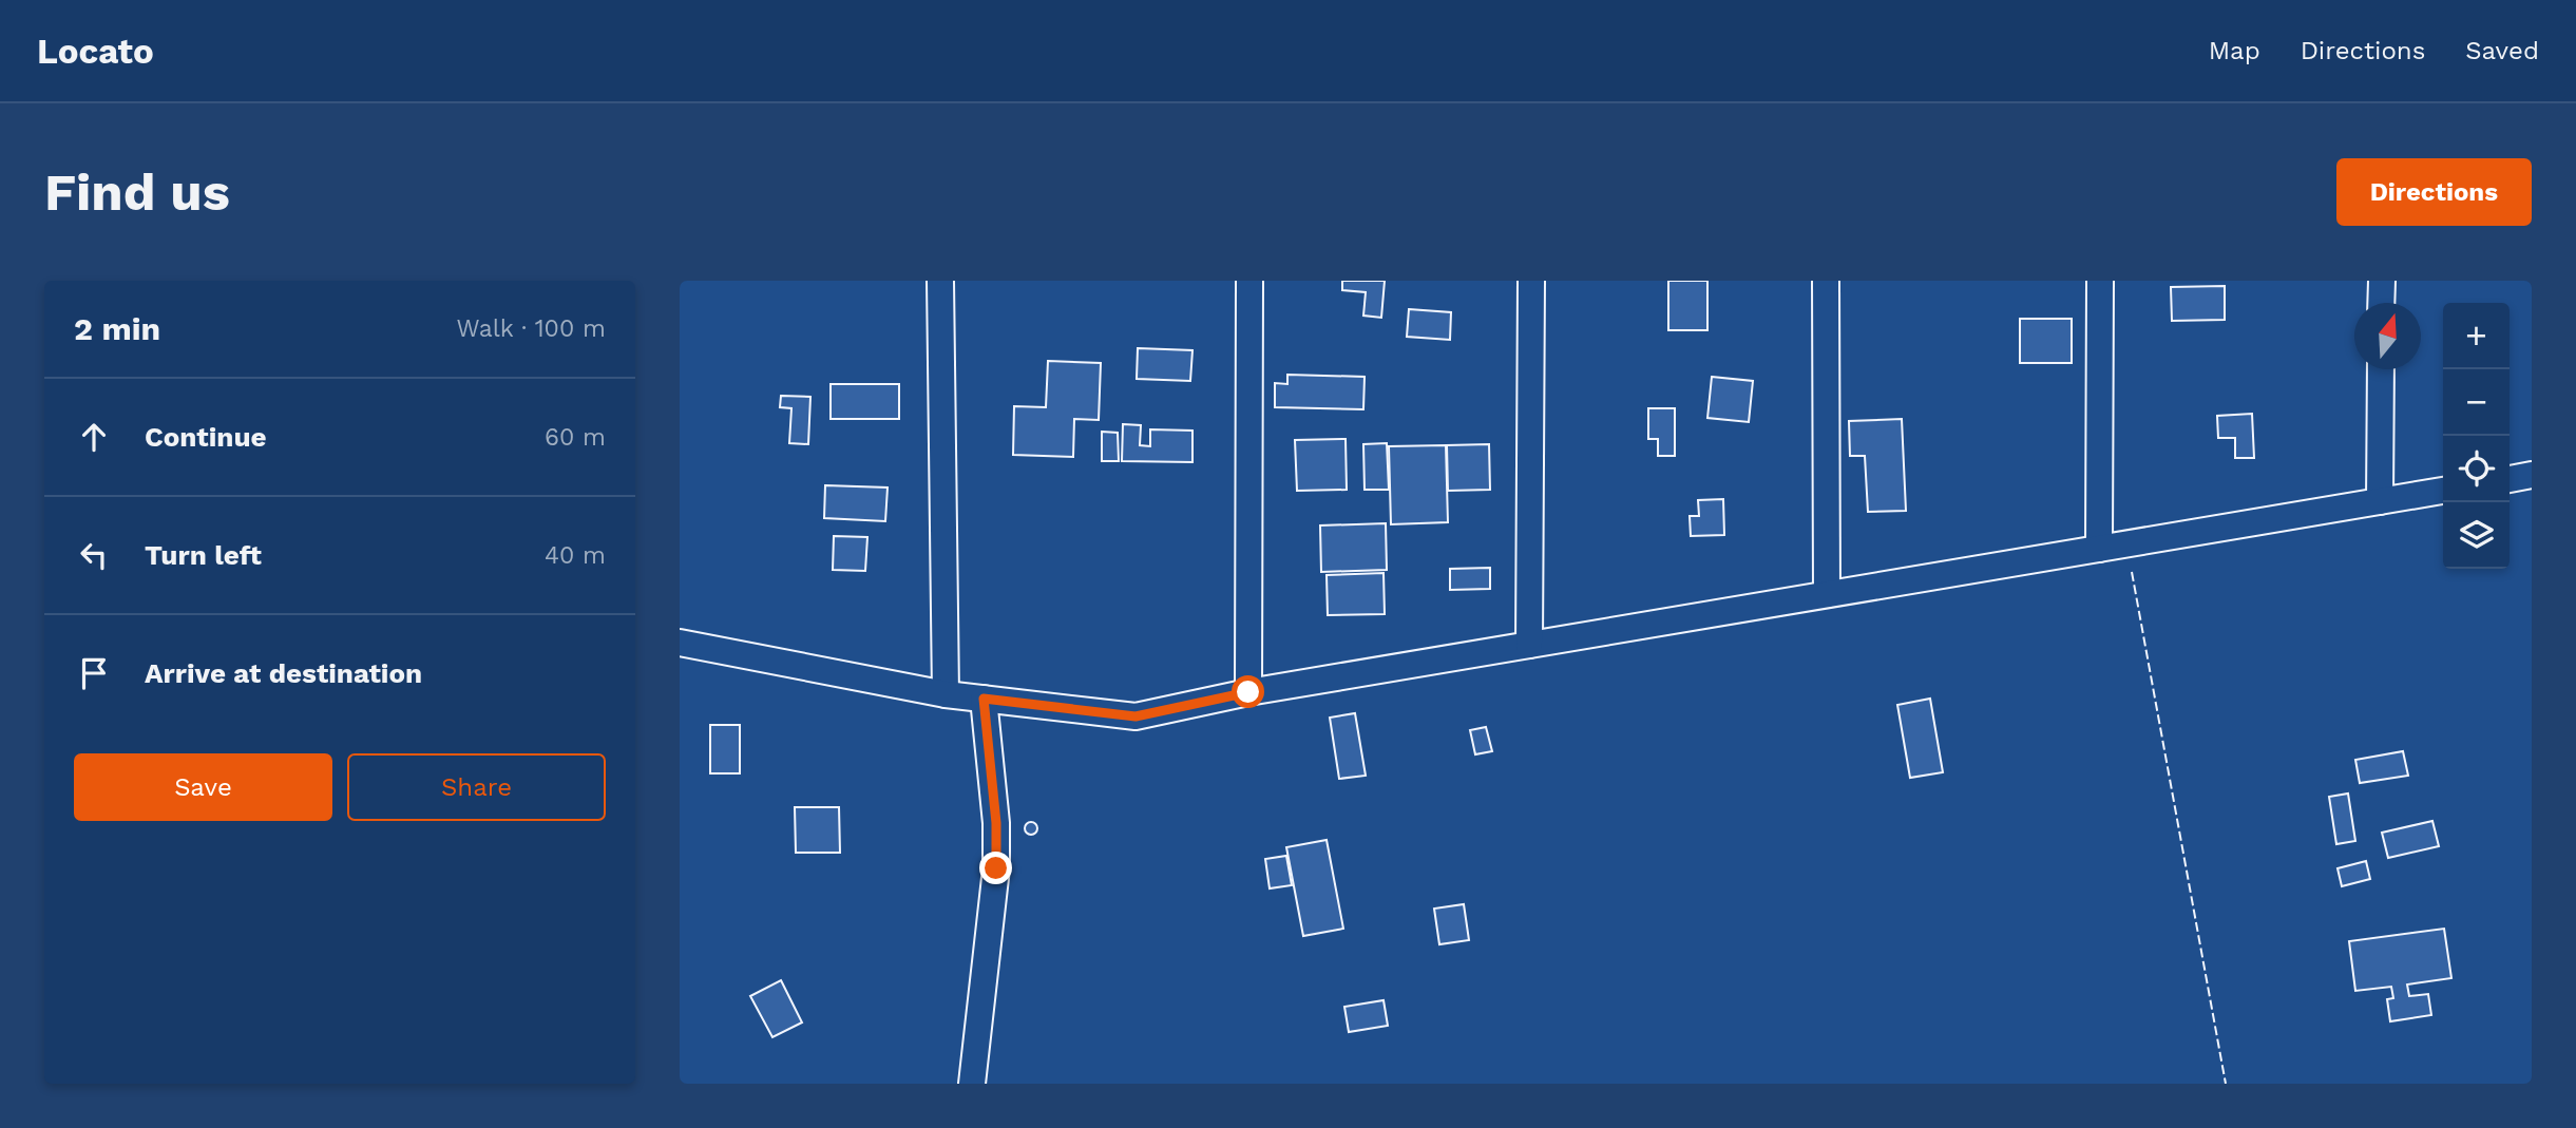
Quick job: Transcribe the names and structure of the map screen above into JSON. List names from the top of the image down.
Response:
{
  "north": "top",
  "page": {
    "header": "Locato",
    "nav": ["Map", "Directions", "Saved"],
    "buttons": [
      "Directions",
      ["Save", "Share"]
    ],
    "title": "Find us",
    "heading": ["2 min", "Walk · 100 m"],
    "map_buttons": ["+", "−"],
    "list": [
      ["Continue", "60 m"],
      ["Turn left", "40 m"],
      "Arrive at destination"
    ]
  }
}
